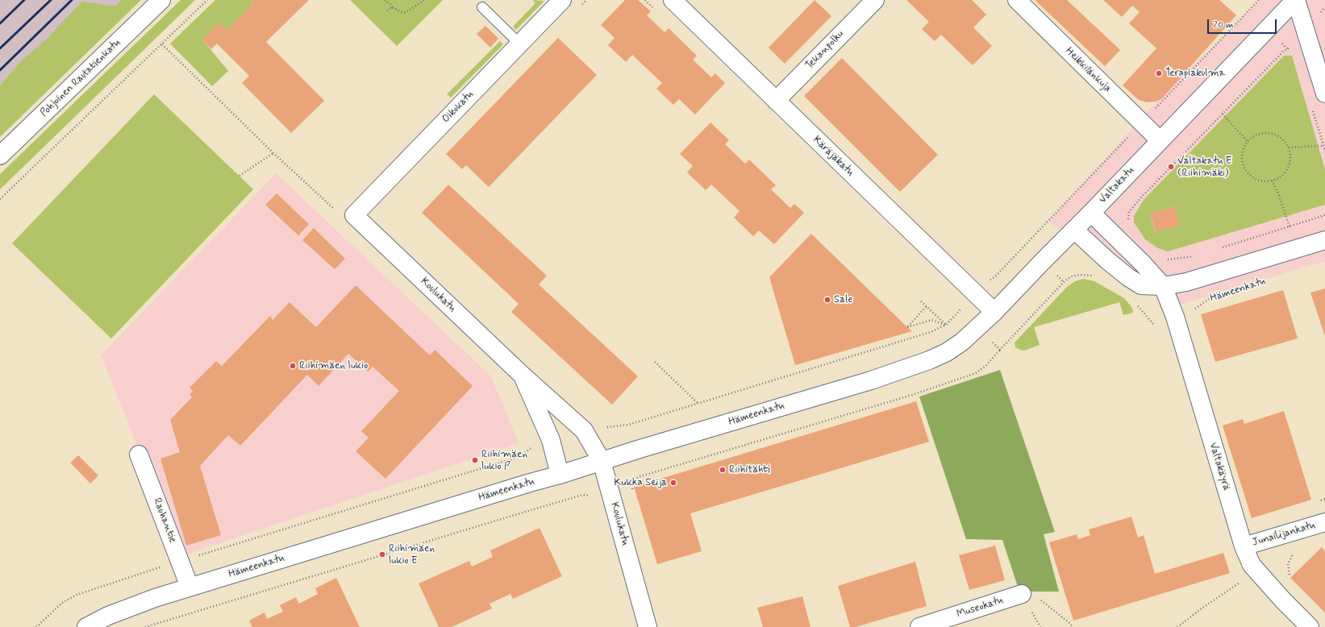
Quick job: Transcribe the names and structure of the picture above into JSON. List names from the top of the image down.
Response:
{
  "streets": {
    "street": [
      "Tekanpolku",
      "Heikkilänkuja",
      "Pohjoinen Rautatienkatu",
      "Oikokatu",
      "Käräjäkatu",
      "Valtakatu",
      "Hämeenkatu",
      "Koulukatu",
      "Valtakäyrä",
      "Rauhantie",
      "Junailijankatu",
      "Museokatu"
    ]
  },
  "crossings": [
    ["Tekanpolku", "Käräjäkatu"],
    ["Heikkilänkuja", "Valtakatu"],
    ["Oikokatu", "Koulukatu"],
    ["Käräjäkatu", "Valtakatu"],
    ["Valtakatu", "Hämeenkatu"],
    ["Hämeenkatu", "Koulukatu"],
    ["Hämeenkatu", "Valtakäyrä"],
    ["Hämeenkatu", "Rauhantie"],
    ["Valtakäyrä", "Junailijankatu"]
  ],
  "places": [
    "Terapiakulma",
    "Valtakatu E (Riihimäki)",
    "Sale",
    "Riihimäen lukio",
    "Riihimäen lukio P",
    "Riihitähti",
    "Kukka Seija",
    "Riihimäen lukio E"
  ],
  "scale_bar": "20 m"
}
